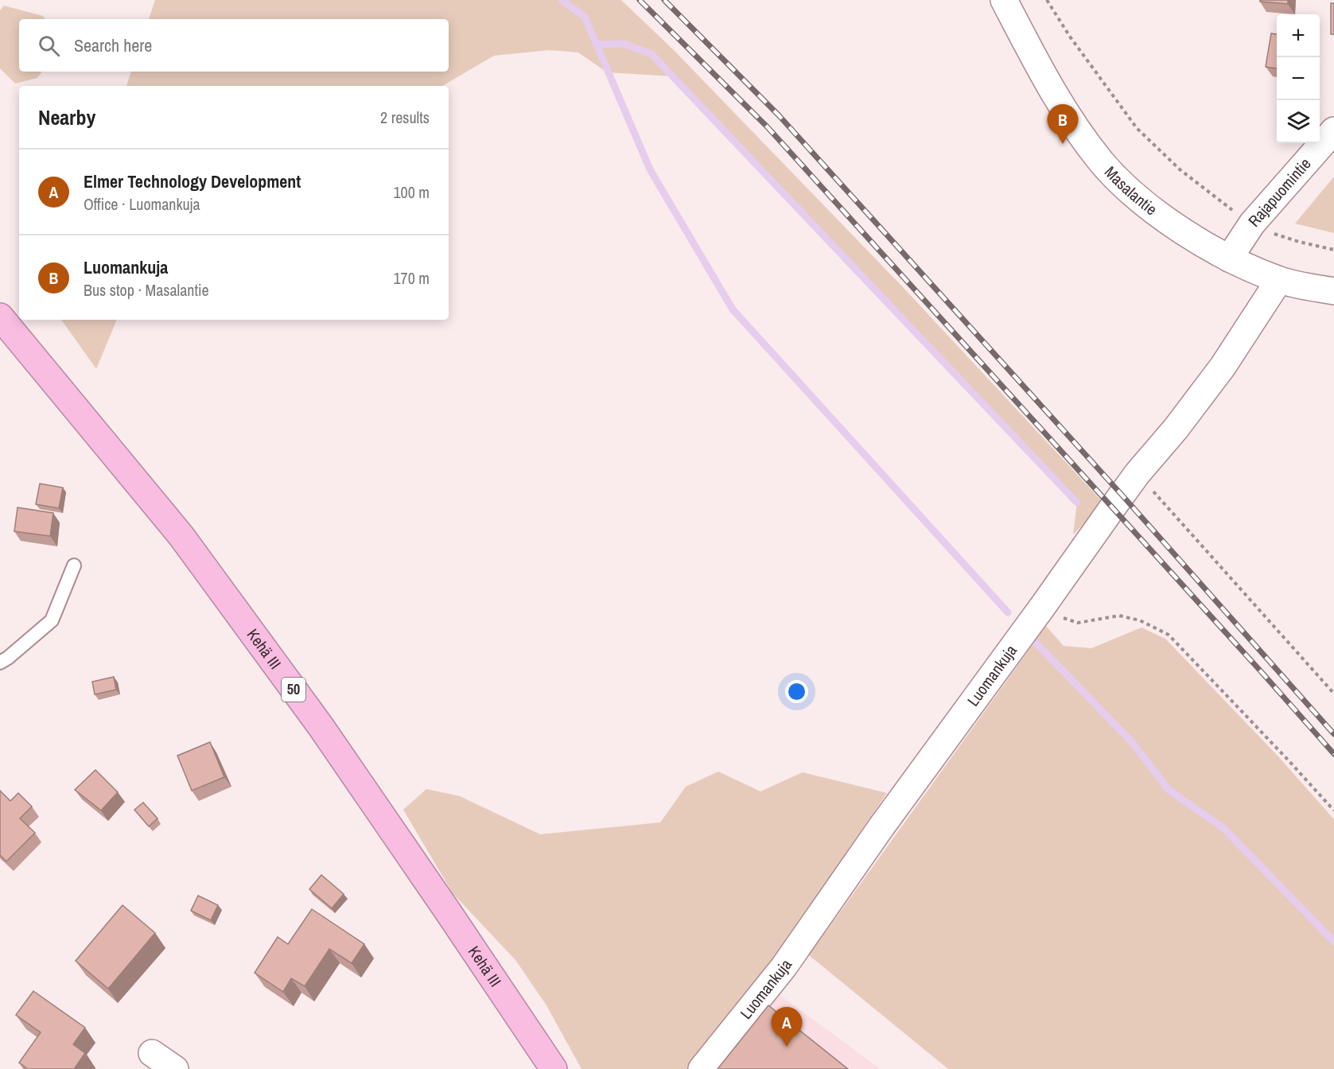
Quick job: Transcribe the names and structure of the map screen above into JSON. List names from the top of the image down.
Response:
{
  "streets": {
    "highway": ["Kehä III", "50"],
    "street": ["Masalantie", "Rajapuomintie", "Luomankuja"]
  },
  "crossings": [
    ["Masalantie", "Rajapuomintie"],
    ["Masalantie", "Luomankuja"]
  ],
  "page": {
    "map_buttons": ["+", "−"],
    "search": "Search here",
    "heading": ["Nearby", "2 results"],
    "pins": ["B", "A"],
    "list": [
      {
        "mark": "A",
        "name": "Elmer Technology Development",
        "note": "Office · Luomankuja",
        "value": "100 m"
      },
      {
        "mark": "B",
        "name": "Luomankuja",
        "note": "Bus stop · Masalantie",
        "value": "170 m"
      }
    ]
  }
}
